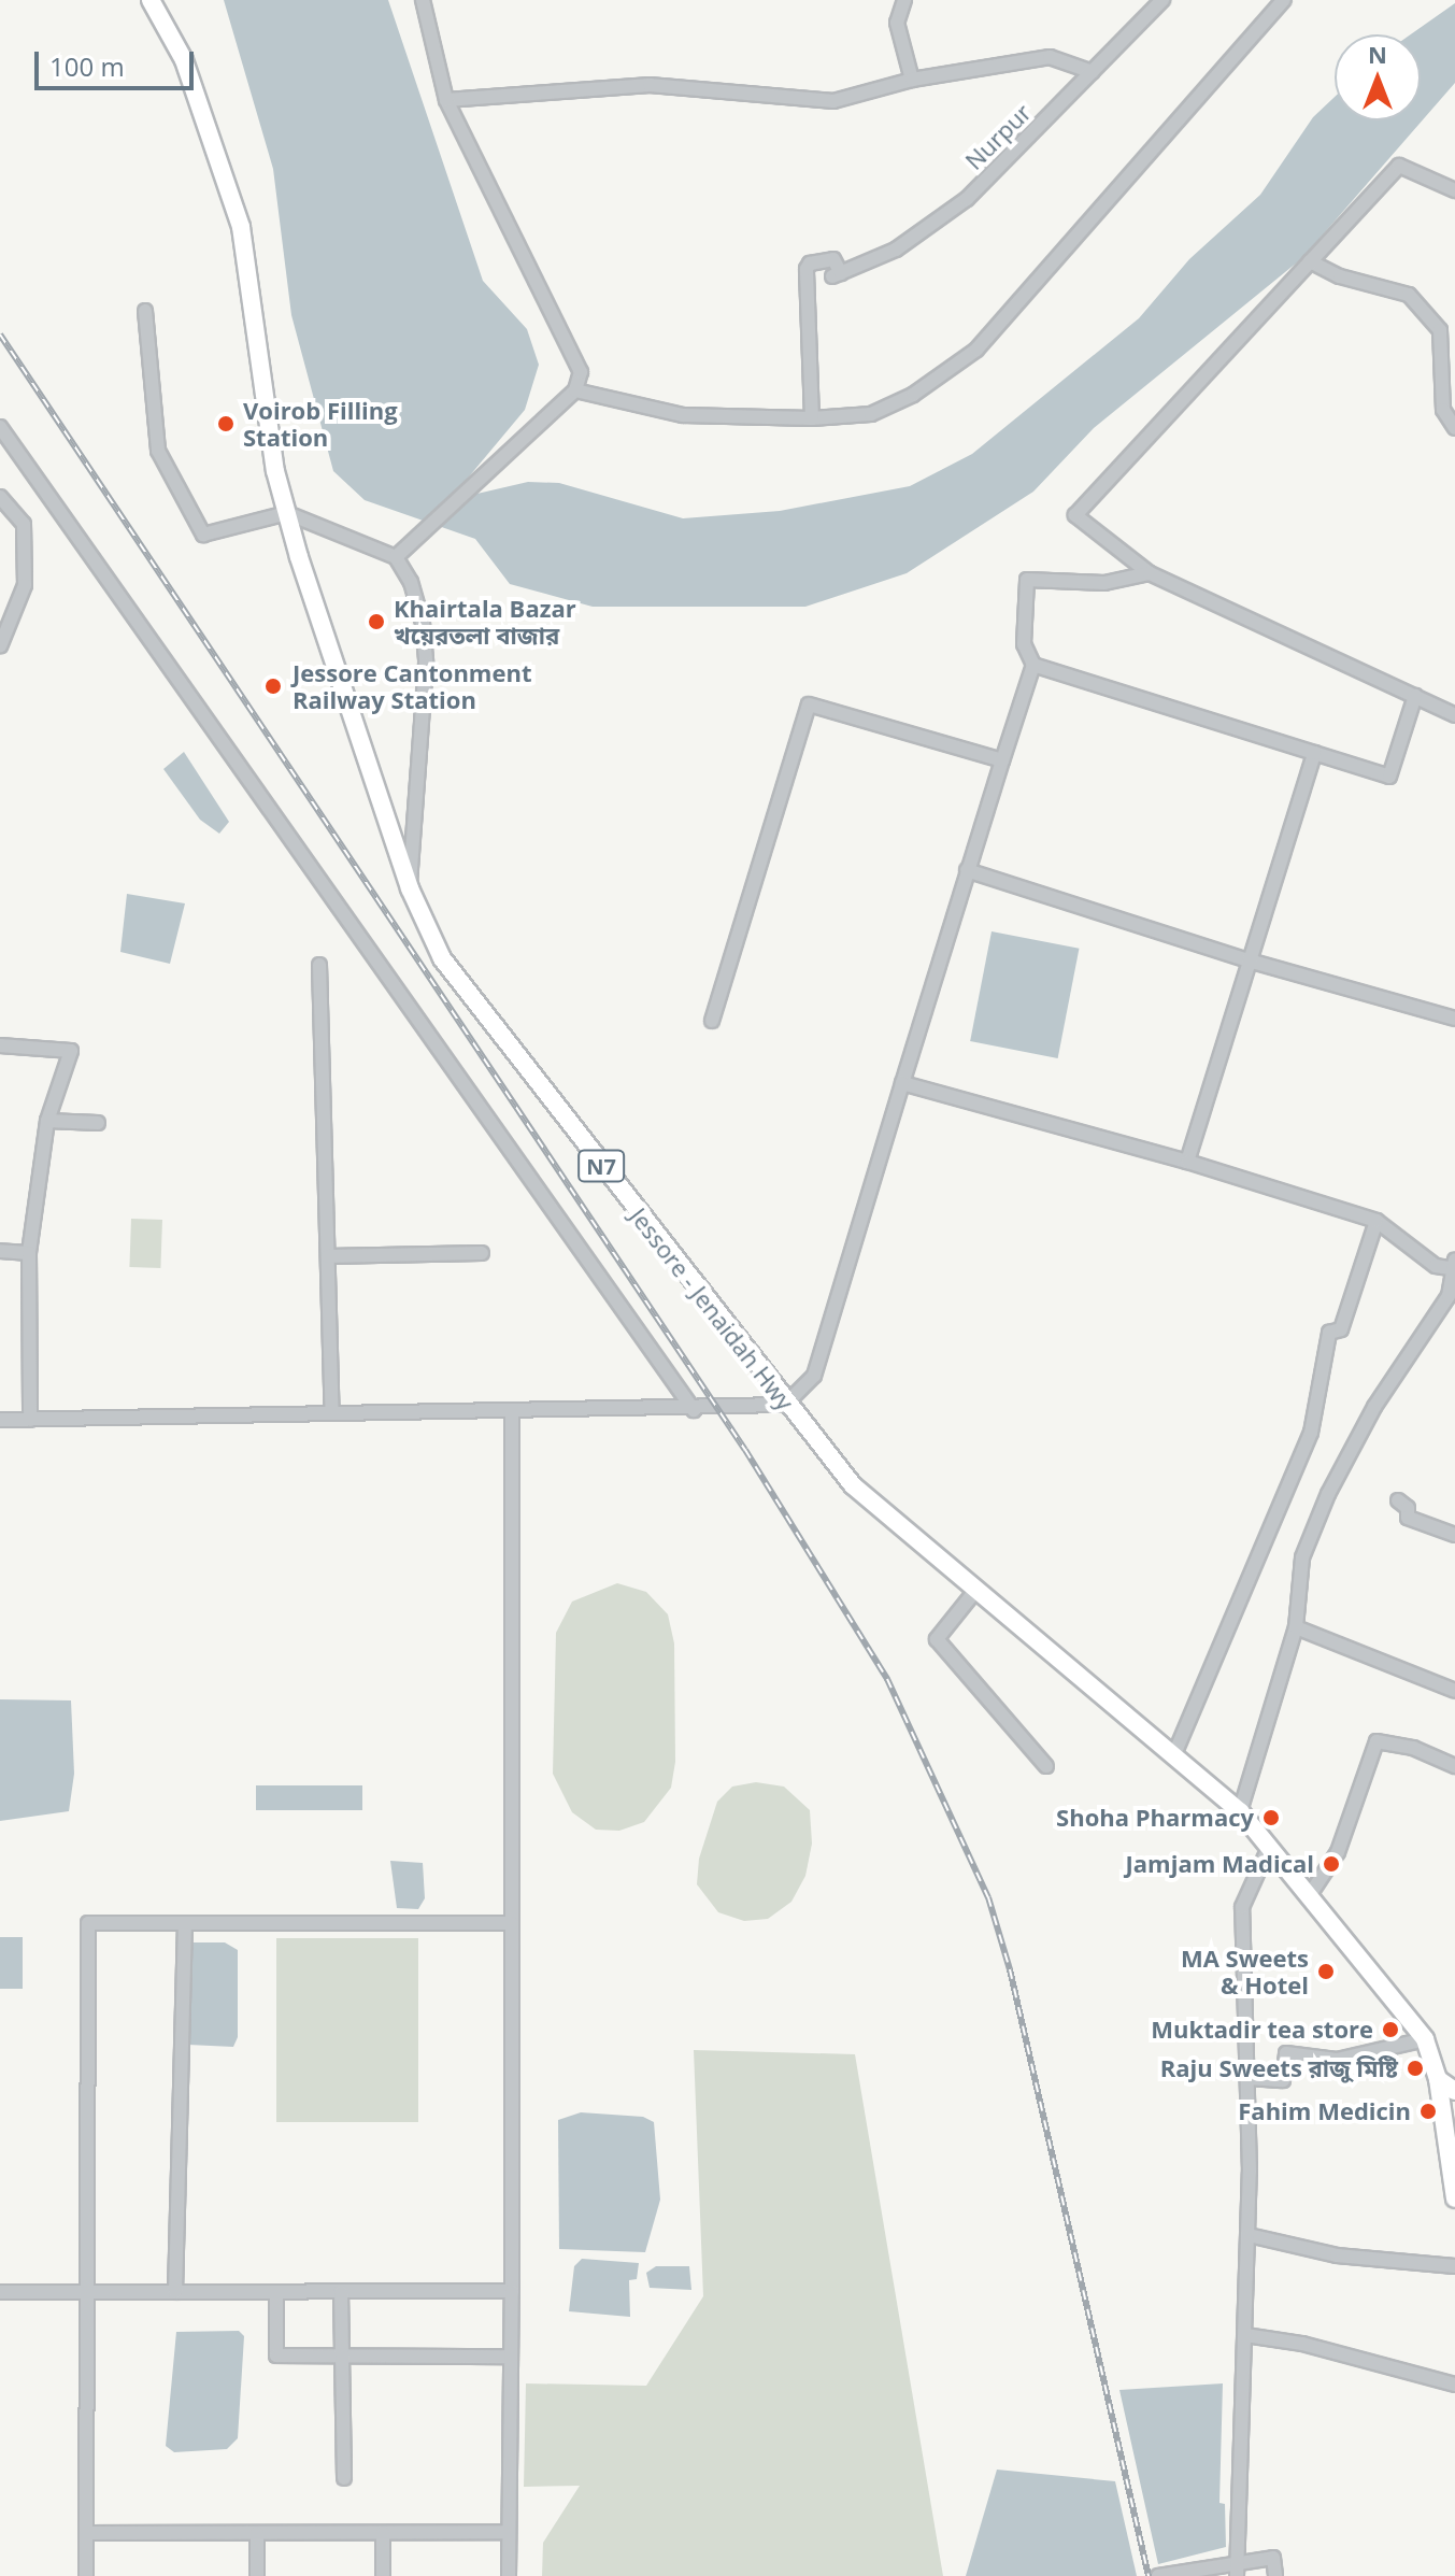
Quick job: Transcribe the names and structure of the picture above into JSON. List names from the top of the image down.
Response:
{
  "streets": {
    "highway": ["N7", "Jessore - Jenaidah Hwy"],
    "street": ["Nurpur"]
  },
  "crossings": [
    ["N7", "Jessore - Jenaidah Hwy"]
  ],
  "places": [
    "Voirob Filling Station",
    "Khairtala Bazar খয়েরতলা বাজার",
    "Jessore Cantonment Railway Station",
    "Shoha Pharmacy",
    "Jamjam Madical",
    "MA Sweets & Hotel",
    "Muktadir tea store",
    "Raju Sweets রাজু মিষ্টি",
    "Fahim Medicin"
  ],
  "scale_bar": "100 m",
  "north": "top"
}
